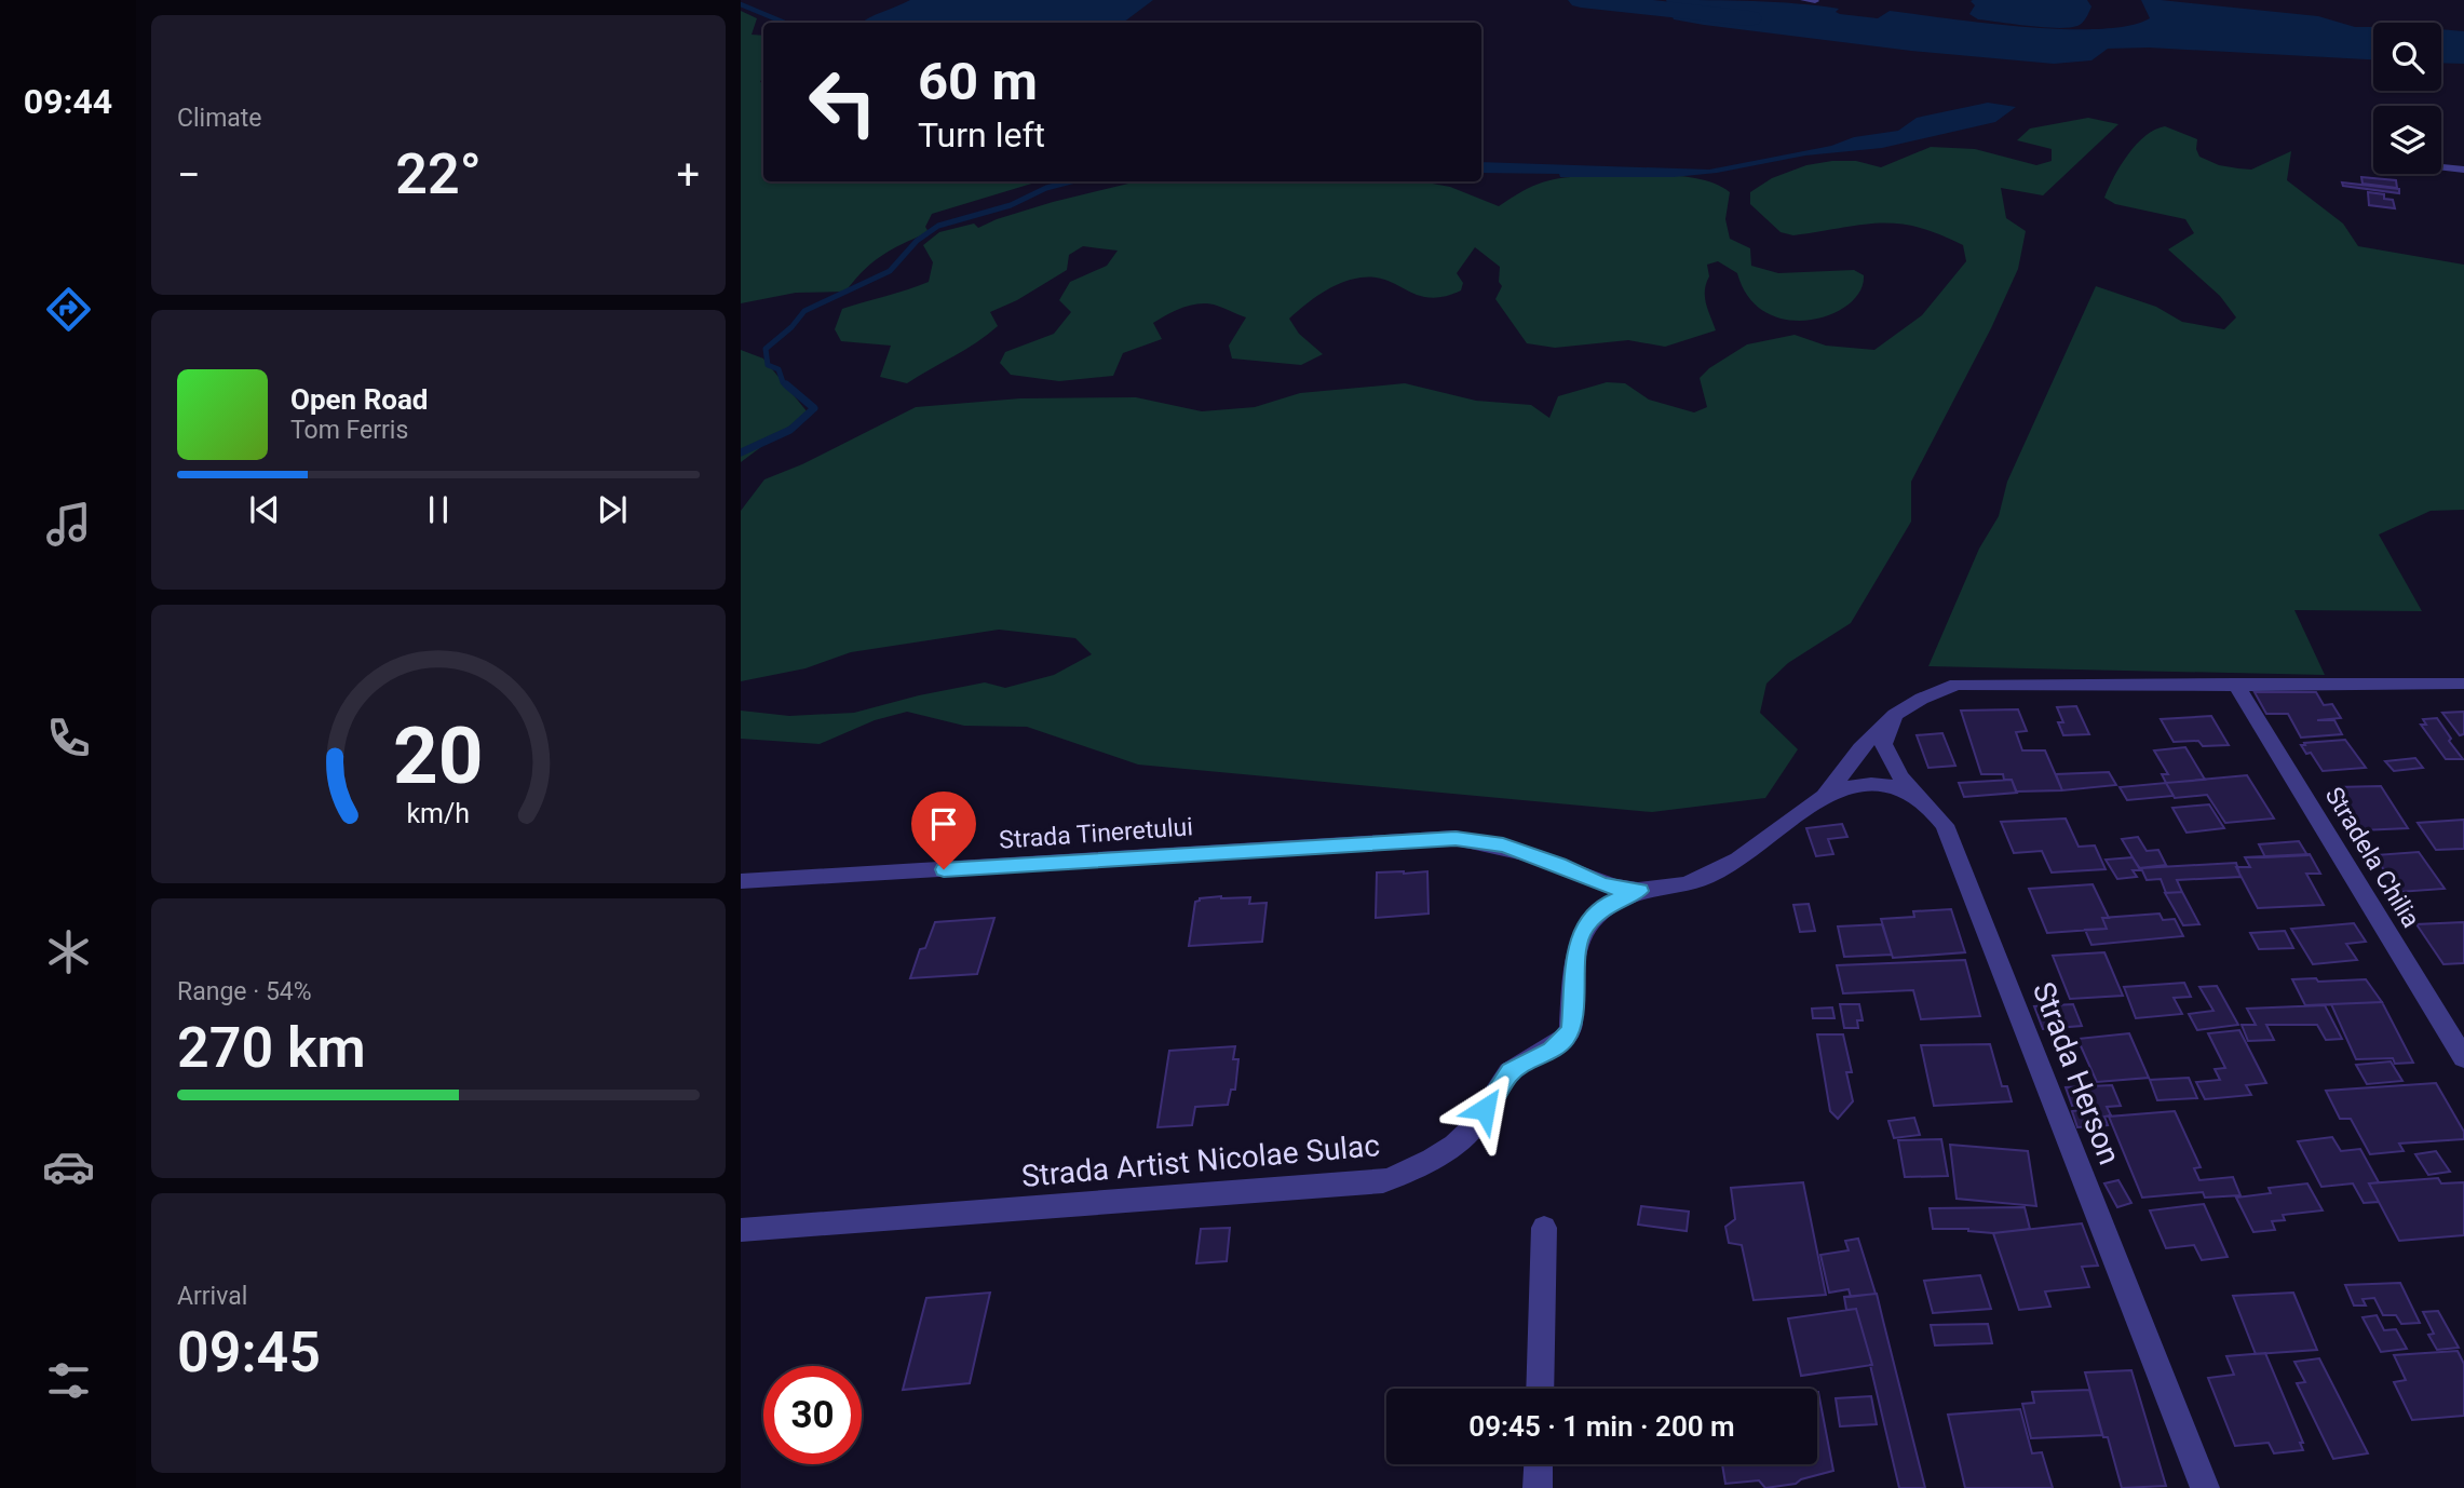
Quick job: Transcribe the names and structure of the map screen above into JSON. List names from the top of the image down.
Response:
{
  "streets": {
    "street": [
      "Strada Tineretului",
      "Stradela Chilia",
      "Strada Herson",
      "Strada Artist Nicolae Sulac"
    ]
  },
  "crossings": [
    ["Strada Tineretului", "Strada Artist Nicolae Sulac"]
  ],
  "page": {
    "tabs": "09:44",
    "tile": [
      "Climate",
      ["Range · 54%", "270 km"],
      ["Arrival", "09:45"]
    ],
    "turn": ["60 m", "Turn left"],
    "heat": ["−", "22°", "+"],
    "song": ["Open Road", "Tom Ferris"],
    "limit": "30",
    "trip": "09:45 · 1 min · 200 m",
    "gauge": ["20", "km/h"]
  }
}
